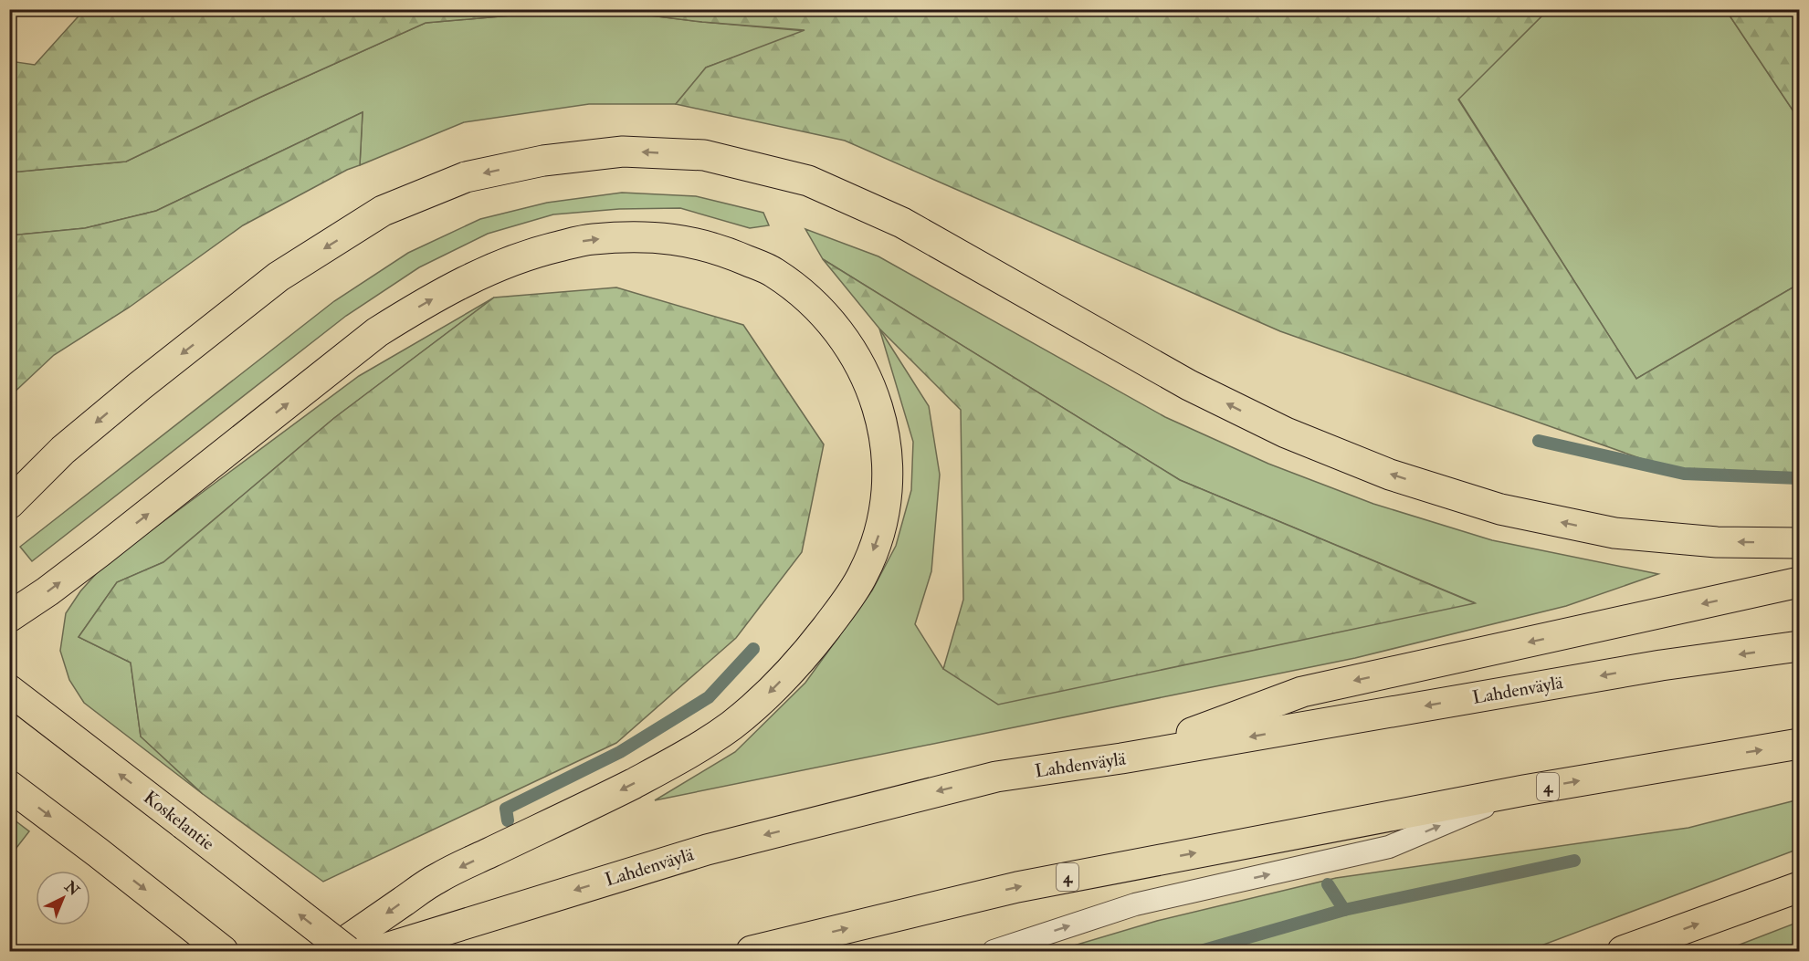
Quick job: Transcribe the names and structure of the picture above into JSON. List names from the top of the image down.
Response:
{
  "streets": {
    "main road": ["Lahdenväylä", "4", "Koskelantie"]
  },
  "north": "top right"
}
